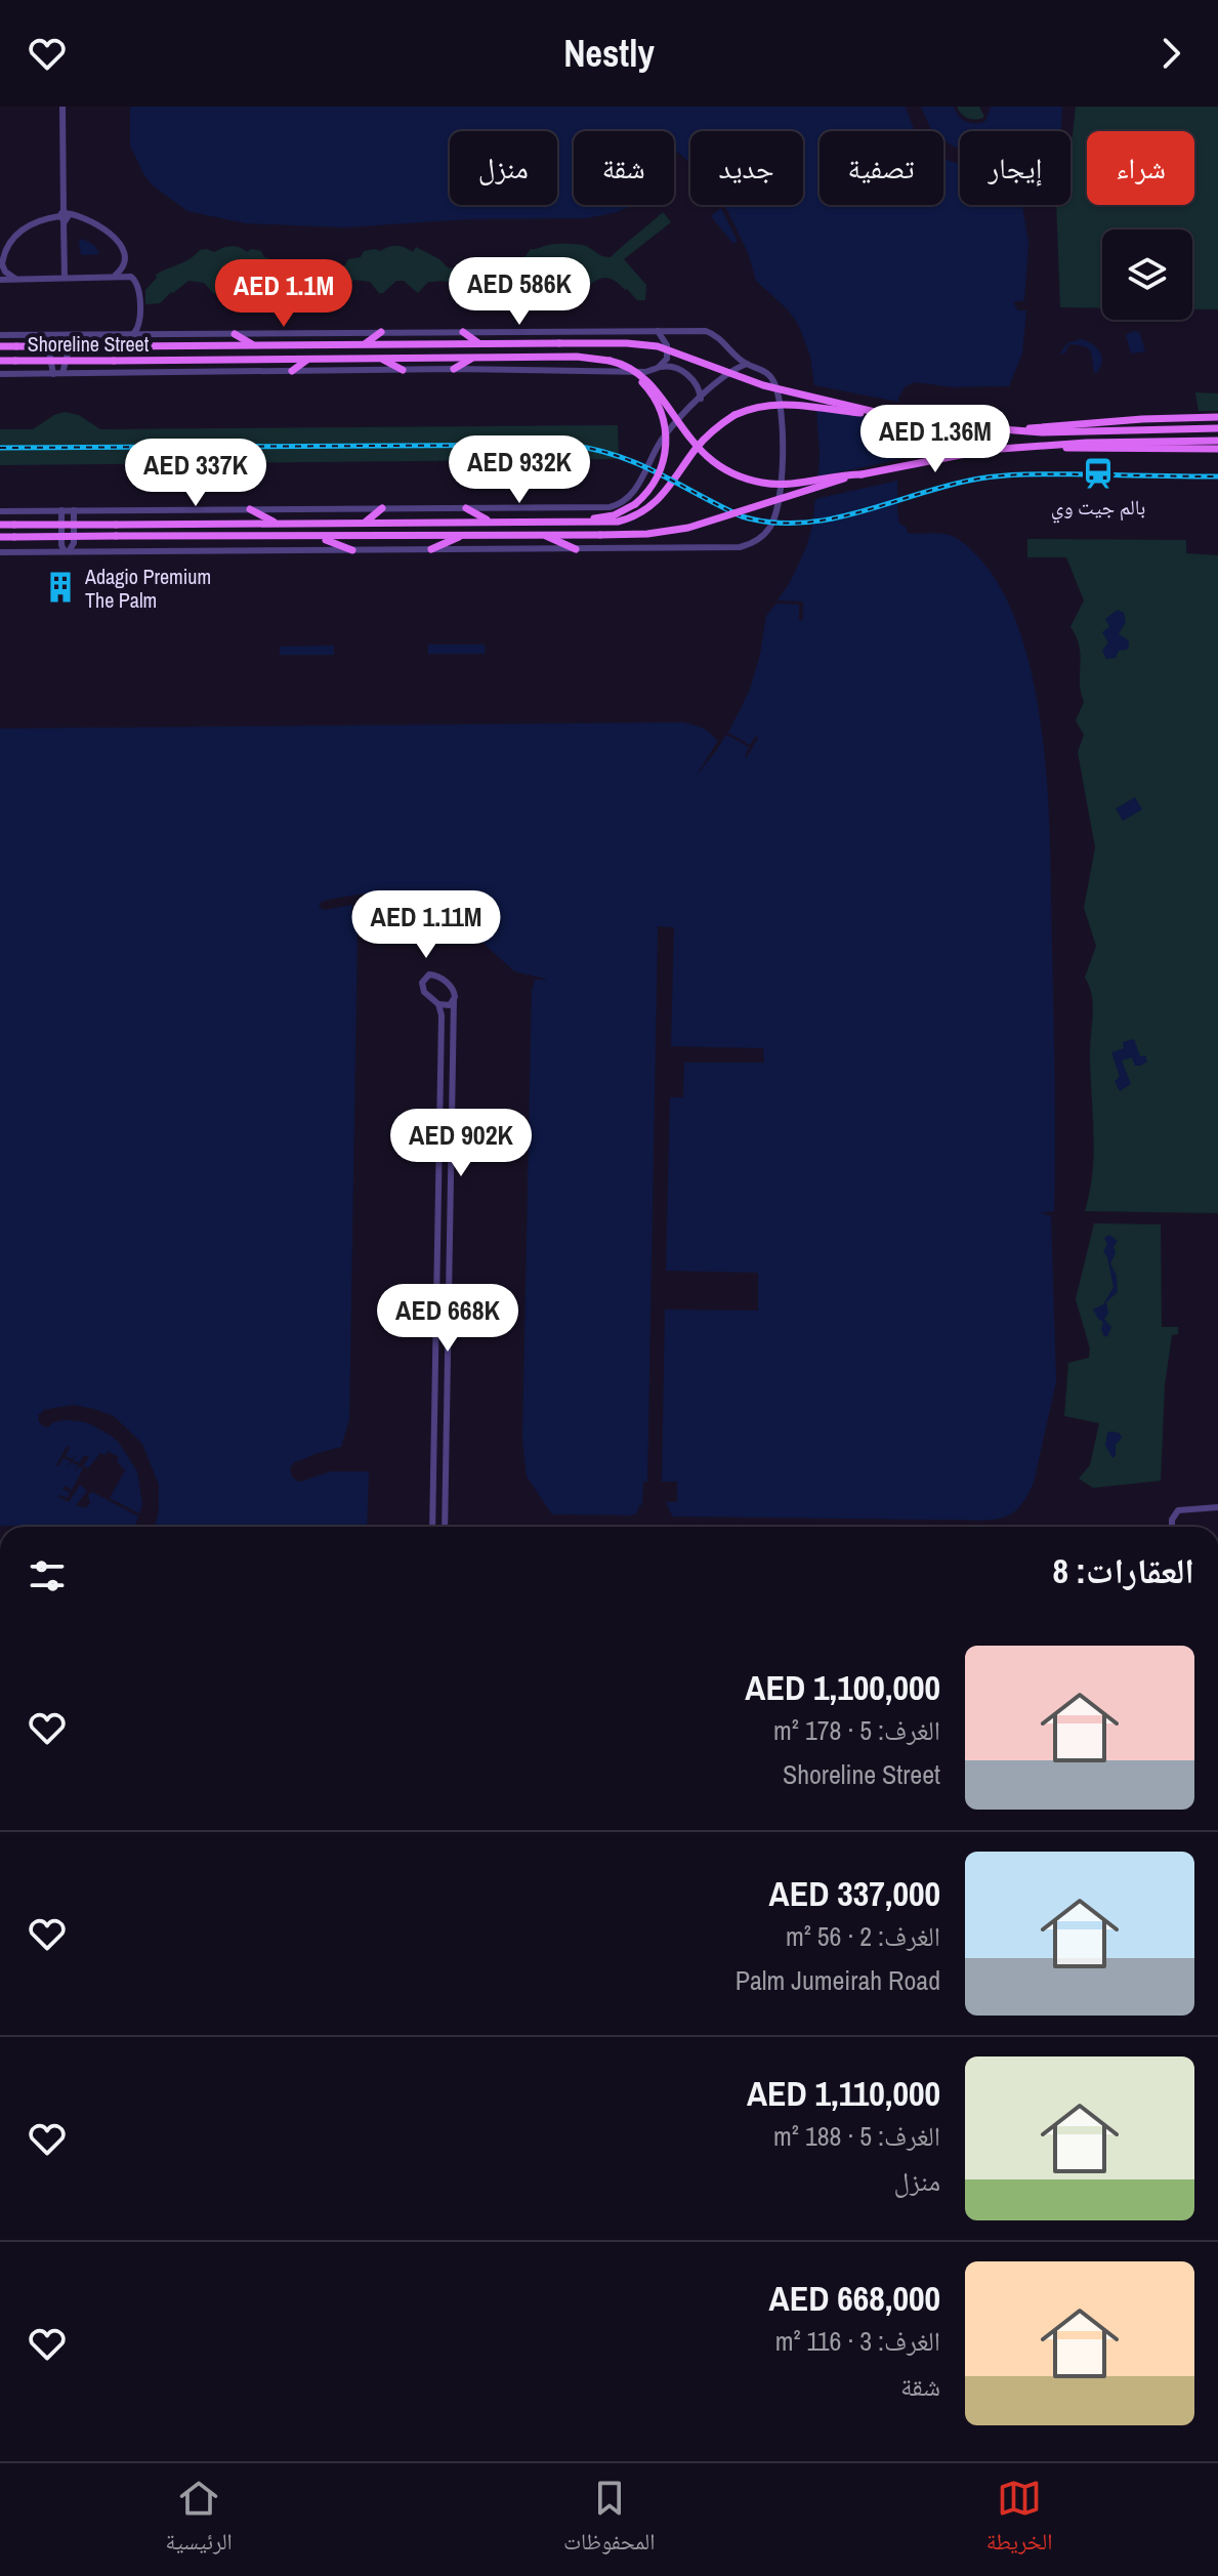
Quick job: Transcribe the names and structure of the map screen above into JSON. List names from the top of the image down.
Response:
{
  "streets": {
    "main road": ["Shoreline Street"]
  },
  "places": {
    "station": ["بالم جيت وي"],
    "building": ["Adagio Premium The Palm"]
  },
  "page": {
    "header": "Nestly",
    "chip": [
      "شراء",
      "إيجار",
      "تصفية",
      "جديد",
      "شقة",
      "منزل"
    ],
    "price": [
      "AED 586K",
      "AED 1.1M",
      "AED 1.36M",
      "AED 932K",
      "AED 337K",
      "AED 1.11M",
      "AED 902K",
      "AED 668K"
    ],
    "heading": "العقارات: 8",
    "list": [
      {
        "name": "AED 1,100,000",
        "note": "الغرف: 5 · 178 m² · Shoreline Street"
      },
      {
        "name": "AED 337,000",
        "note": "الغرف: 2 · 56 m² · Palm Jumeirah Road"
      },
      {
        "name": "AED 1,110,000",
        "note": "الغرف: 5 · 188 m² · منزل"
      },
      {
        "name": "AED 668,000",
        "note": "الغرف: 3 · 116 m² · شقة"
      }
    ],
    "tabs": ["الخريطة", "المحفوظات", "الرئيسية"]
  }
}
